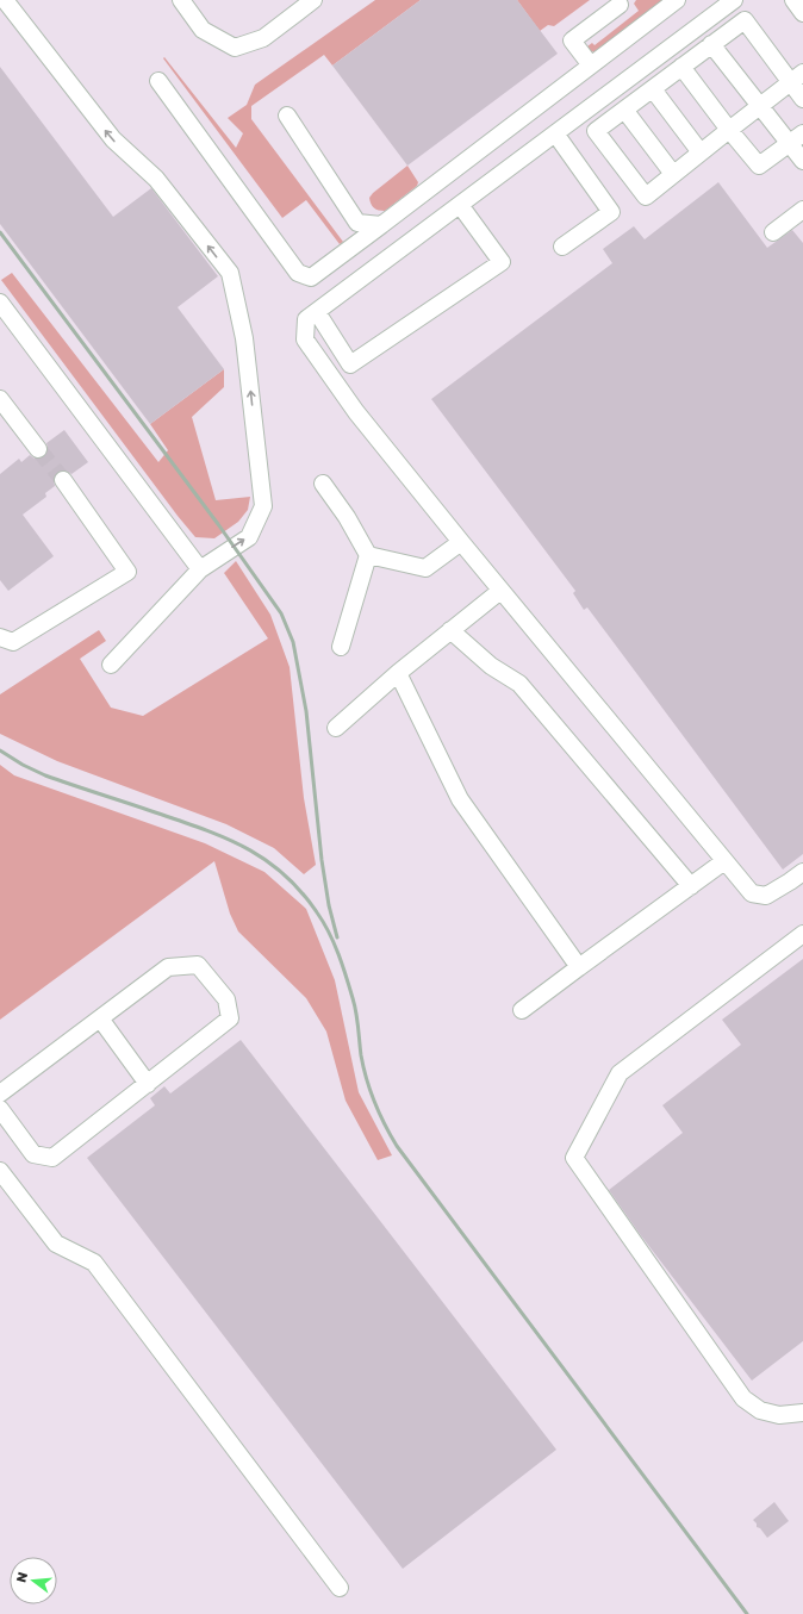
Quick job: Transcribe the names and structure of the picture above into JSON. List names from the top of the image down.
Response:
{
  "north": "left"
}
